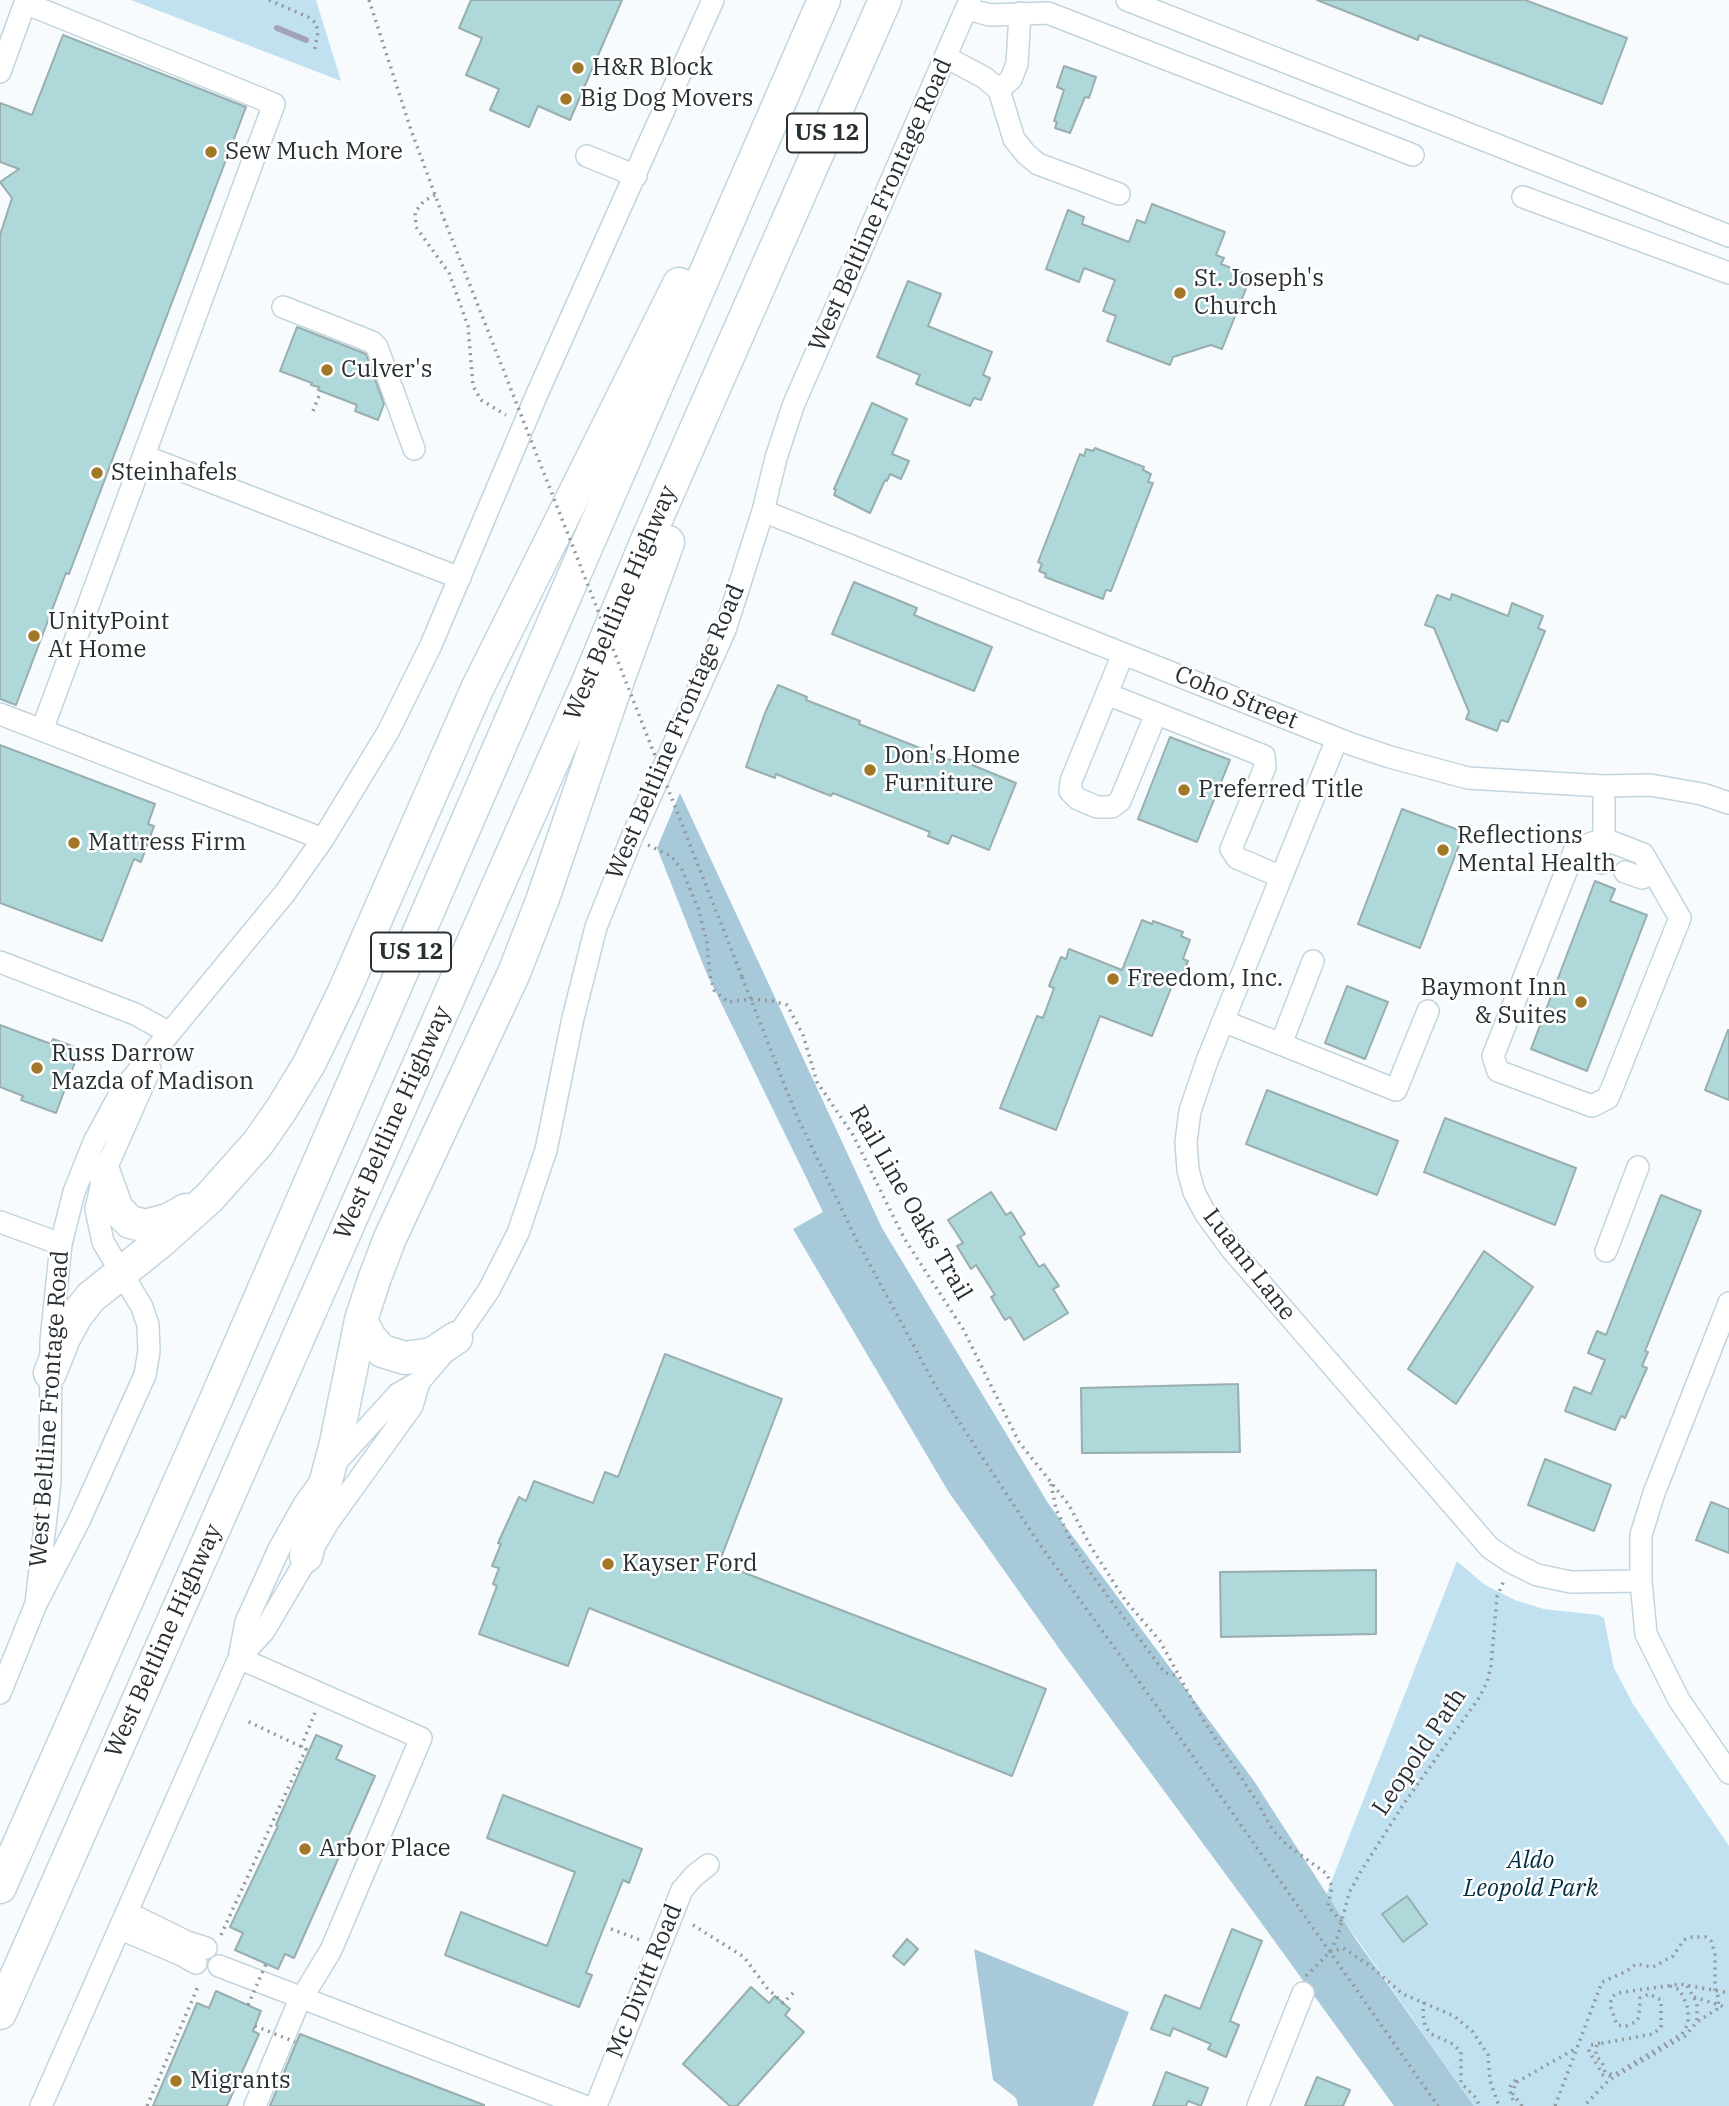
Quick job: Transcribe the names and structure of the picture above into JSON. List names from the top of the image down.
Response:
{
  "streets": {
    "highway": ["US 12", "West Beltline Highway"],
    "street": [
      "West Beltline Frontage Road",
      "Coho Street",
      "Luann Lane",
      "Mc Divitt Road"
    ],
    "path": ["Rail Line Oaks Trail", "Leopold Path"]
  },
  "crossings": [
    ["West Beltline Frontage Road", "Coho Street"],
    ["Coho Street", "Luann Lane"],
    ["Rail Line Oaks Trail", "Leopold Path"],
    ["Luann Lane", "Leopold Path"]
  ],
  "parks": ["Aldo Leopold Park"],
  "places": [
    "H&R Block",
    "Big Dog Movers",
    "Sew Much More",
    "St. Joseph's Church",
    "Culver's",
    "Steinhafels",
    "UnityPoint At Home",
    "Don's Home Furniture",
    "Preferred Title",
    "Mattress Firm",
    "Reflections Mental Health",
    "Freedom, Inc.",
    "Baymont Inn & Suites",
    "Russ Darrow Mazda of Madison",
    "Kayser Ford",
    "Arbor Place",
    "Migrants"
  ]
}
